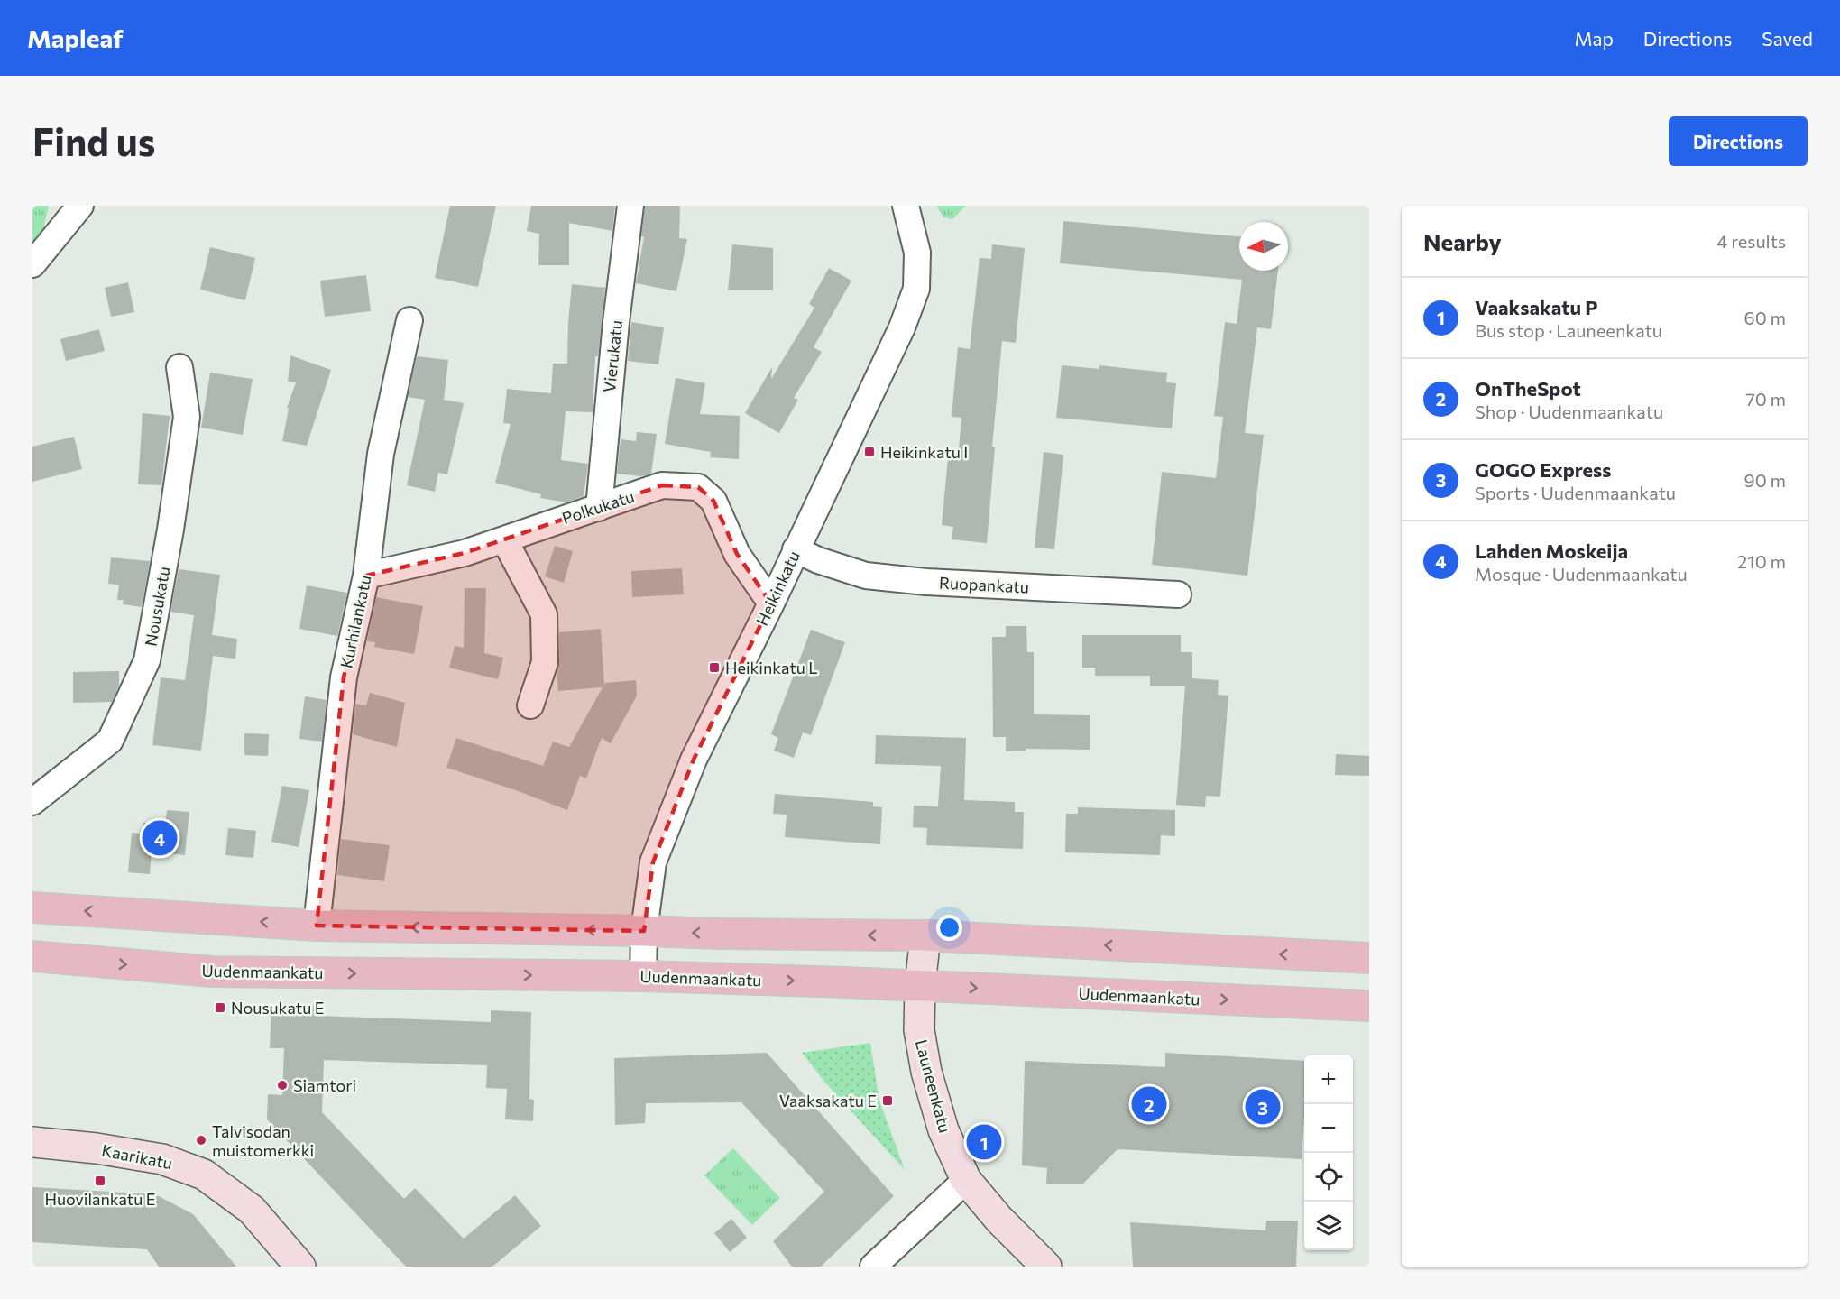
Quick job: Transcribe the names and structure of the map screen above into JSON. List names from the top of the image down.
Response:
{
  "streets": {
    "main road": ["Uudenmaankatu"],
    "street": [
      "Vierukatu",
      "Polkukatu",
      "Ruopankatu",
      "Heikinkatu",
      "Nousukatu",
      "Kurhilankatu",
      "Launeenkatu",
      "Kaarikatu"
    ]
  },
  "crossings": [
    ["Vierukatu", "Polkukatu"],
    ["Polkukatu", "Heikinkatu"],
    ["Polkukatu", "Kurhilankatu"],
    ["Ruopankatu", "Heikinkatu"],
    ["Heikinkatu", "Uudenmaankatu"],
    ["Uudenmaankatu", "Launeenkatu"]
  ],
  "places": {
    "transit": [
      "Heikinkatu I",
      "Heikinkatu L",
      "Nousukatu E",
      "Vaaksakatu E",
      "Huovilankatu E"
    ],
    "other": ["Siamtori", "Talvisodan muistomerkki"]
  },
  "north": "left",
  "page": {
    "header": "Mapleaf",
    "nav": ["Map", "Directions", "Saved"],
    "buttons": "Directions",
    "title": "Find us",
    "heading": ["Nearby", "4 results"],
    "list": [
      {
        "mark": "1",
        "name": "Vaaksakatu P",
        "note": "Bus stop · Launeenkatu",
        "value": "60 m"
      },
      {
        "mark": "2",
        "name": "OnTheSpot",
        "note": "Shop · Uudenmaankatu",
        "value": "70 m"
      },
      {
        "mark": "3",
        "name": "GOGO Express",
        "note": "Sports · Uudenmaankatu",
        "value": "90 m"
      },
      {
        "mark": "4",
        "name": "Lahden Moskeija",
        "note": "Mosque · Uudenmaankatu",
        "value": "210 m"
      }
    ],
    "pins": [
      "4",
      "2",
      "3",
      "1"
    ],
    "map_buttons": ["+", "−"]
  }
}
